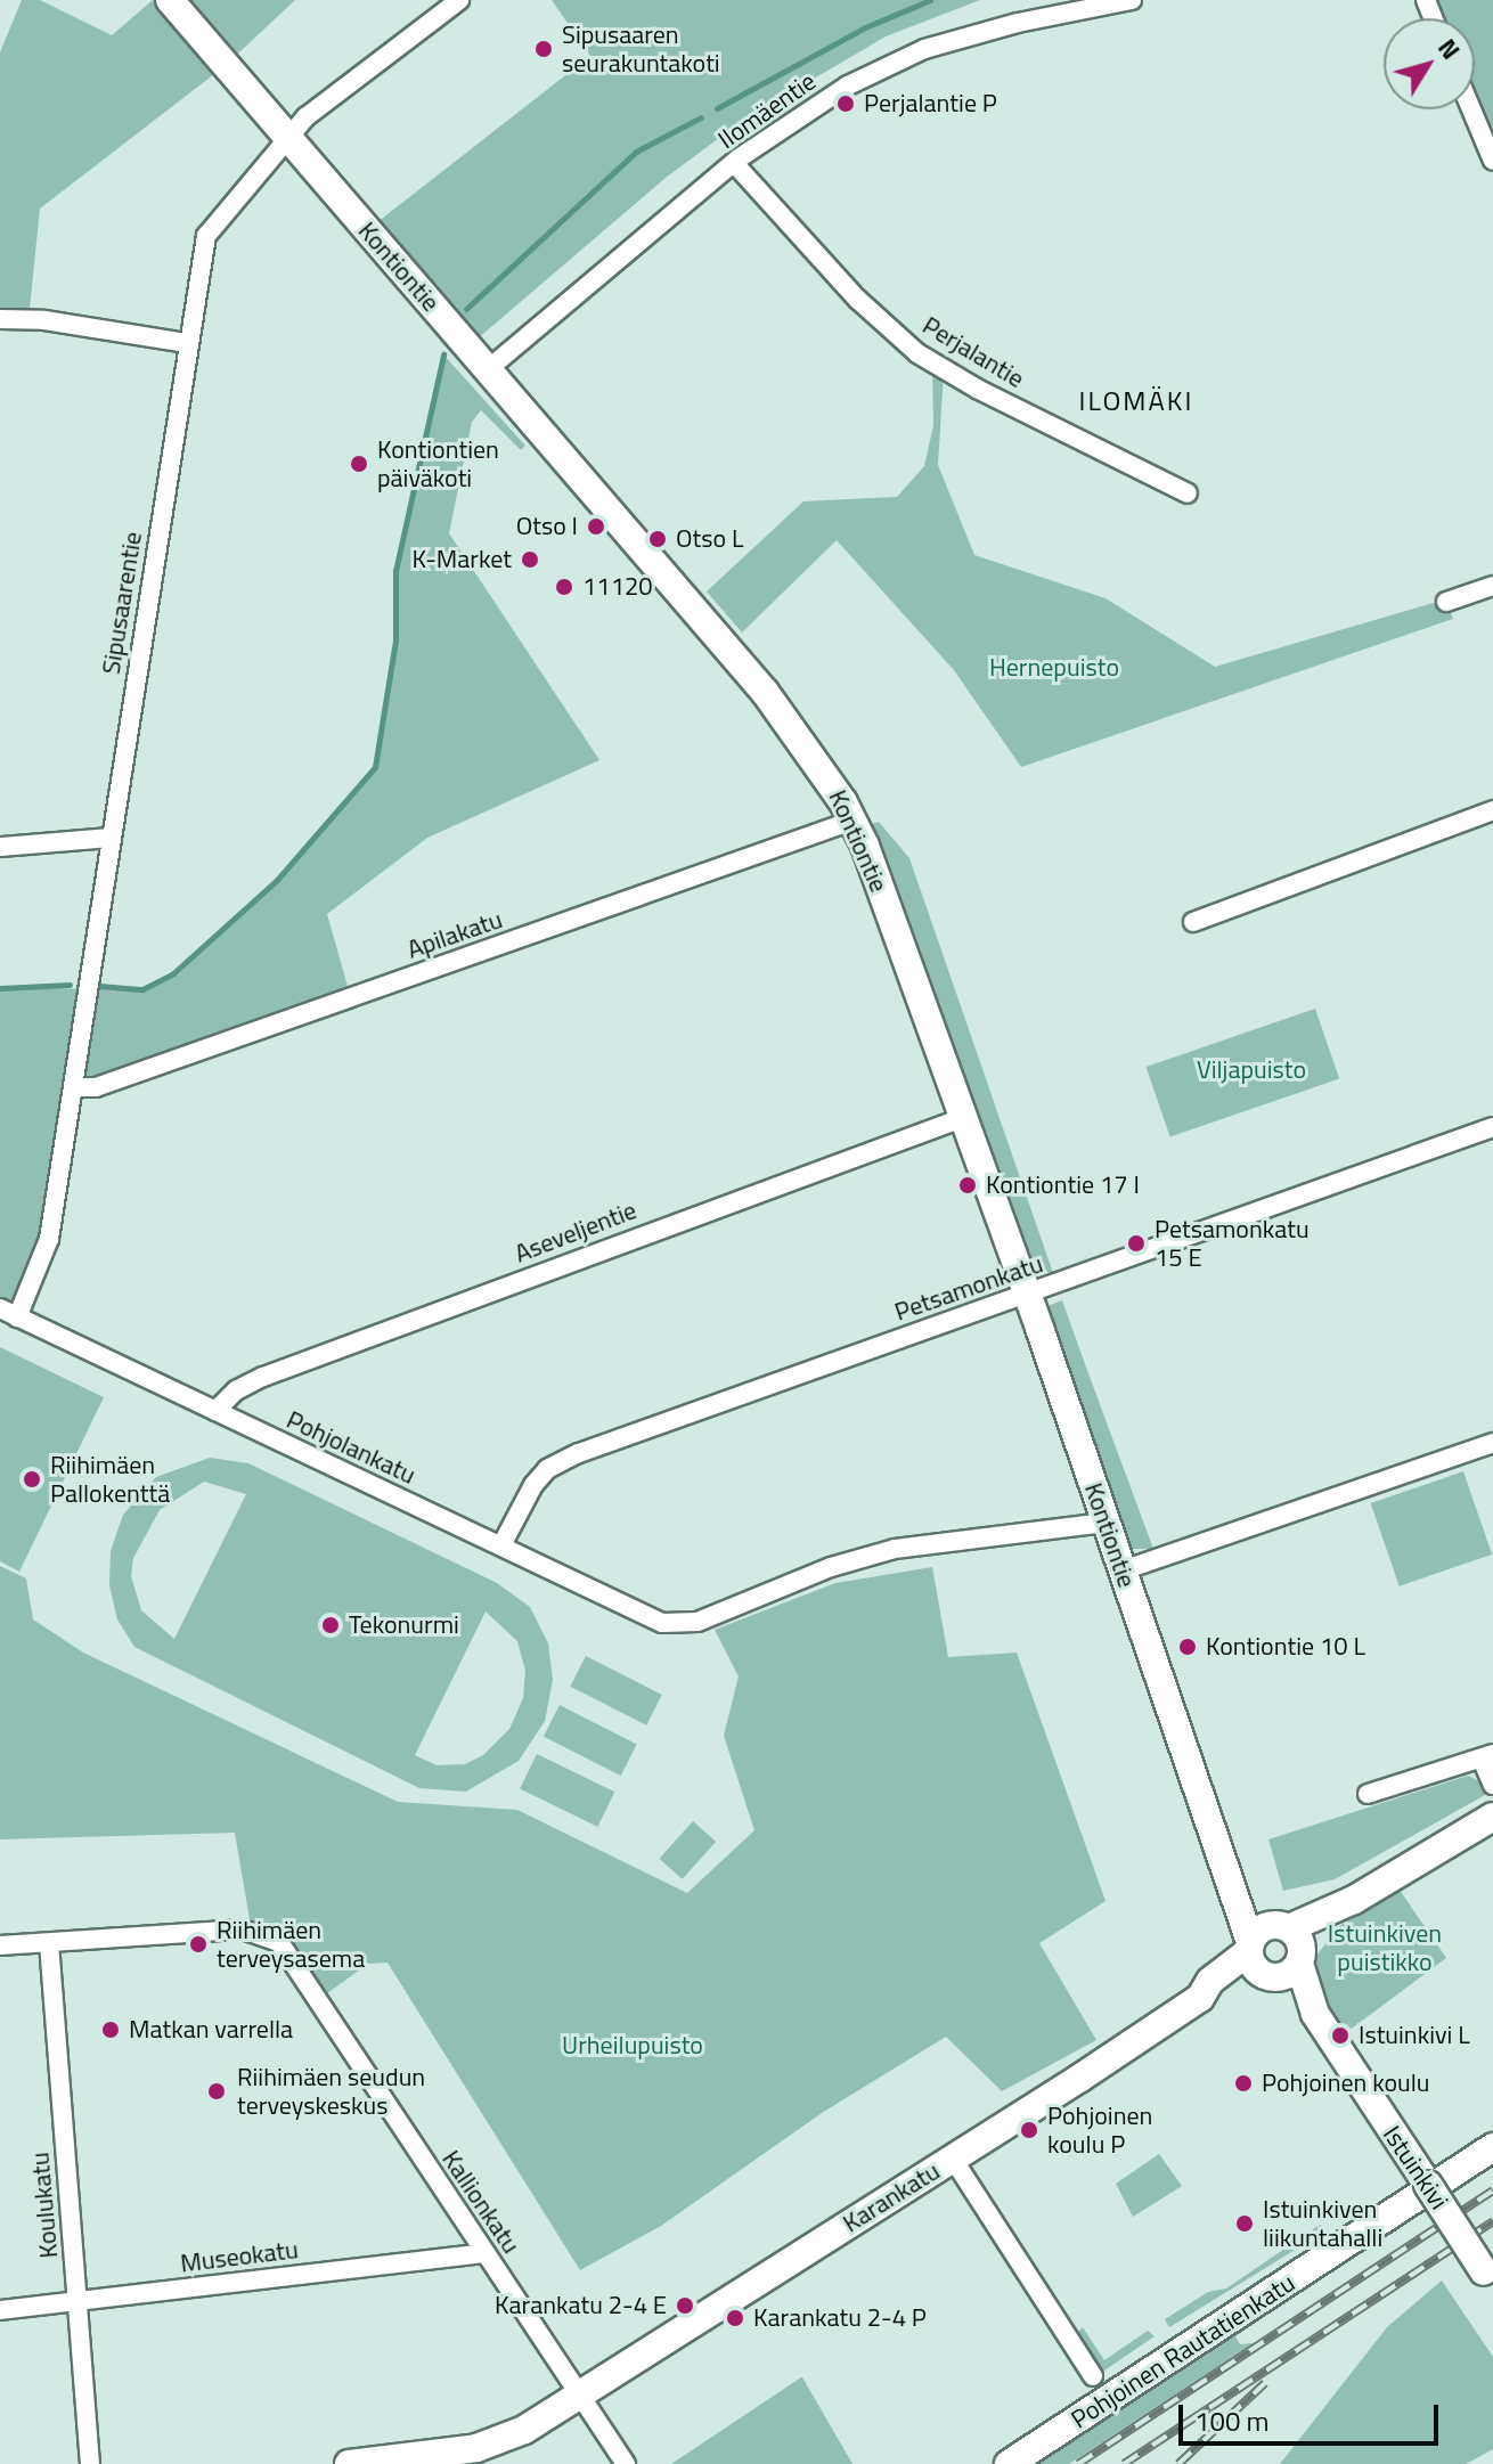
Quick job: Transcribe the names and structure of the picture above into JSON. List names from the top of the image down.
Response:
{
  "streets": {
    "street": [
      "Ilomäentie",
      "Kontiontie",
      "Perjalantie",
      "Sipusaarentie",
      "Apilakatu",
      "Aseveljentie",
      "Petsamonkatu",
      "Pohjolankatu",
      "Istuinkivi",
      "Karankatu",
      "Kallionkatu",
      "Koulukatu",
      "Museokatu",
      "Pohjoinen Rautatienkatu"
    ]
  },
  "crossings": [
    ["Ilomäentie", "Kontiontie"],
    ["Ilomäentie", "Perjalantie"],
    ["Kontiontie", "Sipusaarentie"],
    ["Kontiontie", "Apilakatu"],
    ["Kontiontie", "Aseveljentie"],
    ["Kontiontie", "Petsamonkatu"],
    ["Kontiontie", "Pohjolankatu"],
    ["Kontiontie", "Istuinkivi"],
    ["Kontiontie", "Karankatu"],
    ["Sipusaarentie", "Apilakatu"],
    ["Sipusaarentie", "Pohjolankatu"],
    ["Aseveljentie", "Pohjolankatu"],
    ["Petsamonkatu", "Pohjolankatu"],
    ["Istuinkivi", "Karankatu"],
    ["Karankatu", "Kallionkatu"],
    ["Kallionkatu", "Koulukatu"],
    ["Kallionkatu", "Museokatu"],
    ["Koulukatu", "Museokatu"]
  ],
  "districts": ["ILOMÄKI"],
  "parks": [
    "Hernepuisto",
    "Viljapuisto",
    "Istuinkiven puistikko",
    "Urheilupuisto"
  ],
  "places": [
    "Sipusaaren seurakuntakoti",
    "Perjalantie P",
    "Kontiontien päiväkoti",
    "Otso I",
    "Otso L",
    "K-Market",
    "11120",
    "Kontiontie 17 I",
    "Petsamonkatu 15 E",
    "Riihimäen Pallokenttä",
    "Tekonurmi",
    "Kontiontie 10 L",
    "Riihimäen terveysasema",
    "Matkan varrella",
    "Istuinkivi L",
    "Pohjoinen koulu",
    "Riihimäen seudun terveyskeskus",
    "Pohjoinen koulu P",
    "Istuinkiven liikuntahalli",
    "Karankatu 2-4 E",
    "Karankatu 2-4 P"
  ],
  "scale_bar": "100 m",
  "north": "top right"
}
